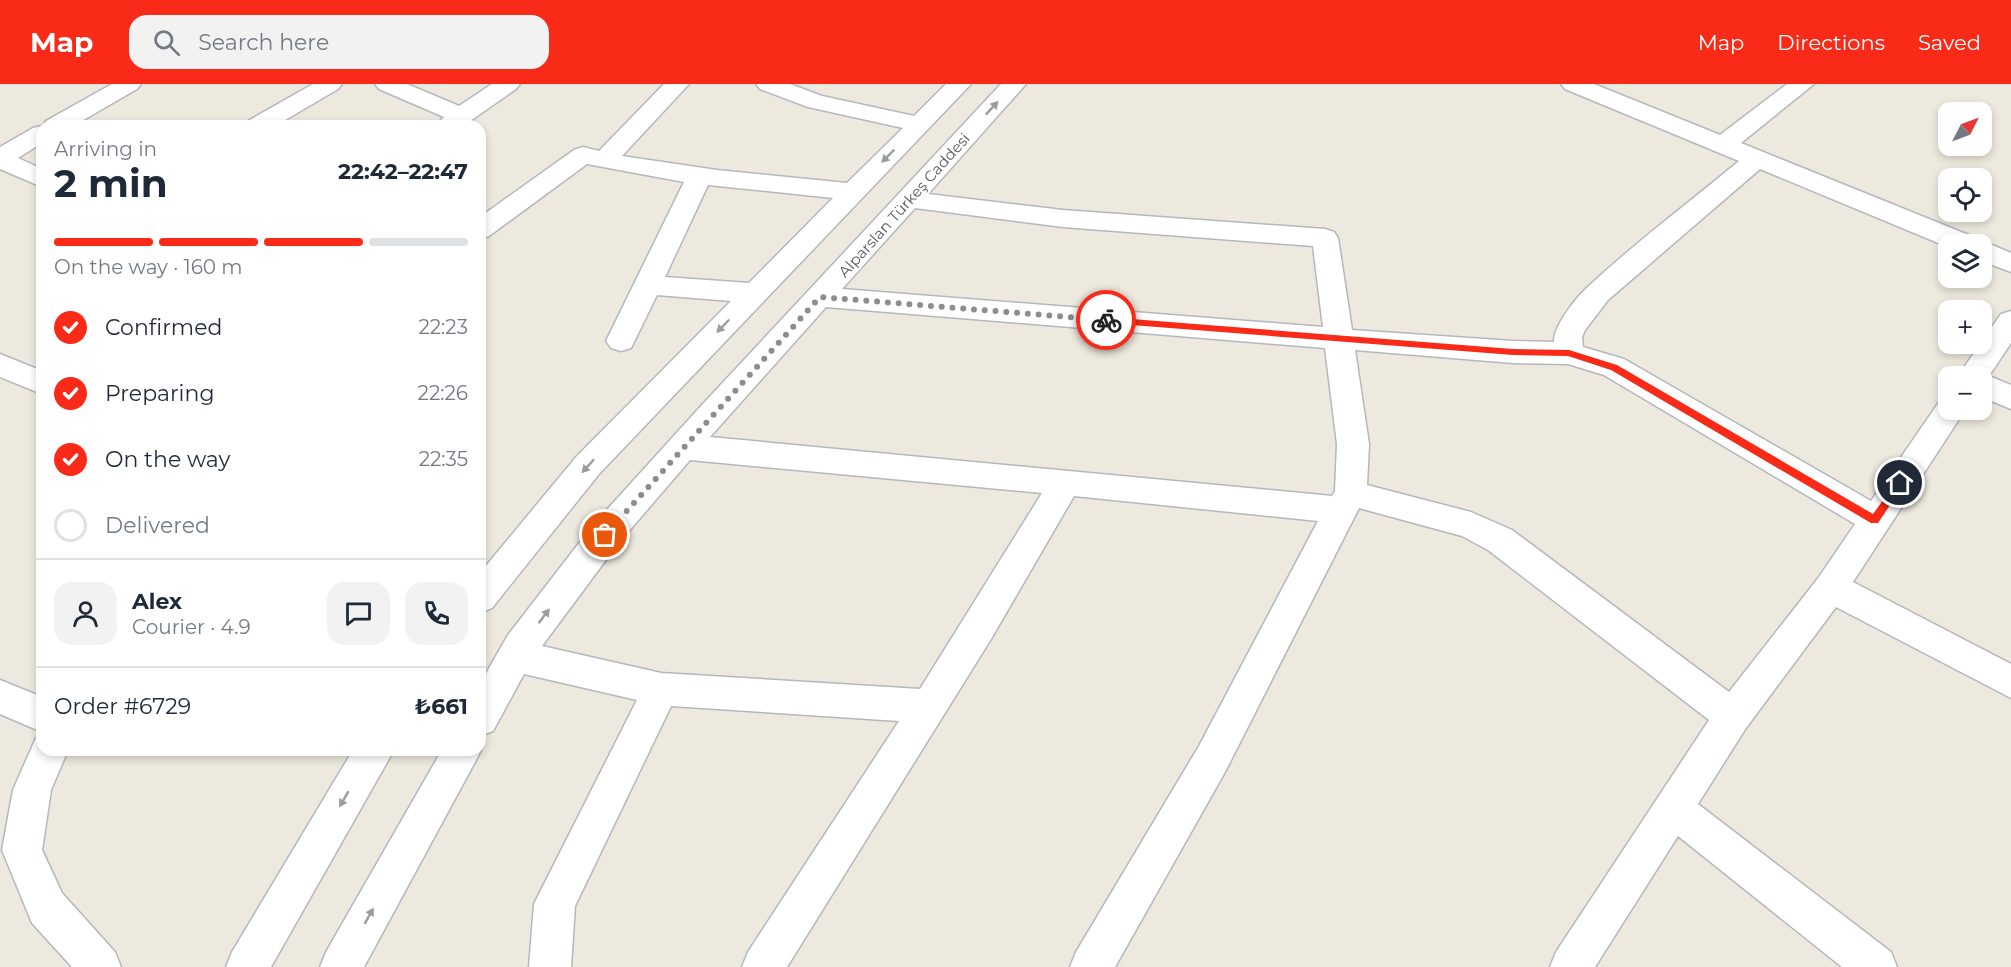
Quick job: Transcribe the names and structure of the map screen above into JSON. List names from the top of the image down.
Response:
{
  "streets": {
    "street": ["Alparslan Türkeş Caddesi"]
  },
  "north": "top right",
  "page": {
    "header": "Map",
    "search": "Search here",
    "nav": ["Map", "Directions", "Saved"],
    "map_buttons": ["+", "−"],
    "heading": ["2 min", "Arriving in", "22:42–22:47"],
    "panel": [
      "Alex",
      "Courier · 4.9",
      "Order #6729",
      "₺661"
    ],
    "bar": "On the way · 160 m",
    "list": [
      ["Confirmed", "22:23"],
      ["Preparing", "22:26"],
      ["On the way", "22:35"],
      "Delivered"
    ]
  }
}
